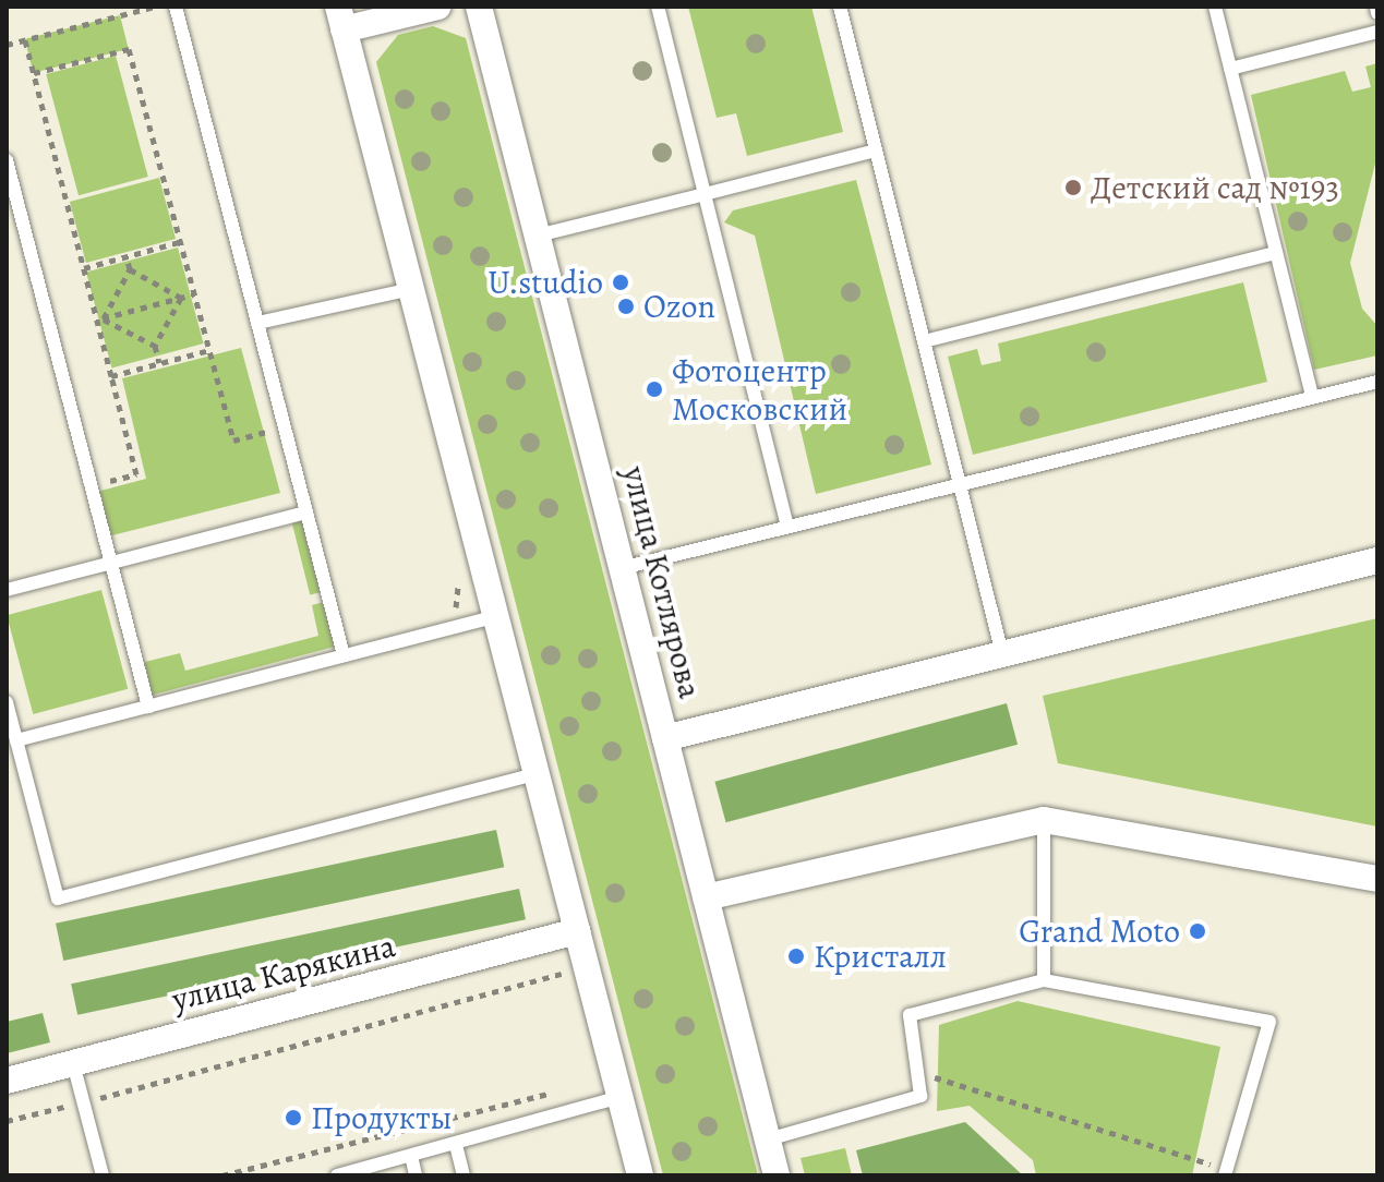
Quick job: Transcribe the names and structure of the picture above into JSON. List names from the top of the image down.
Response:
{
  "streets": {
    "street": ["улица Котлярова", "улица Карякина"]
  },
  "places": [
    "Детский сад №193",
    "U.studio",
    "Ozon",
    "Фотоцентр Московский",
    "Grand Moto",
    "Кристалл",
    "Продукты"
  ]
}
